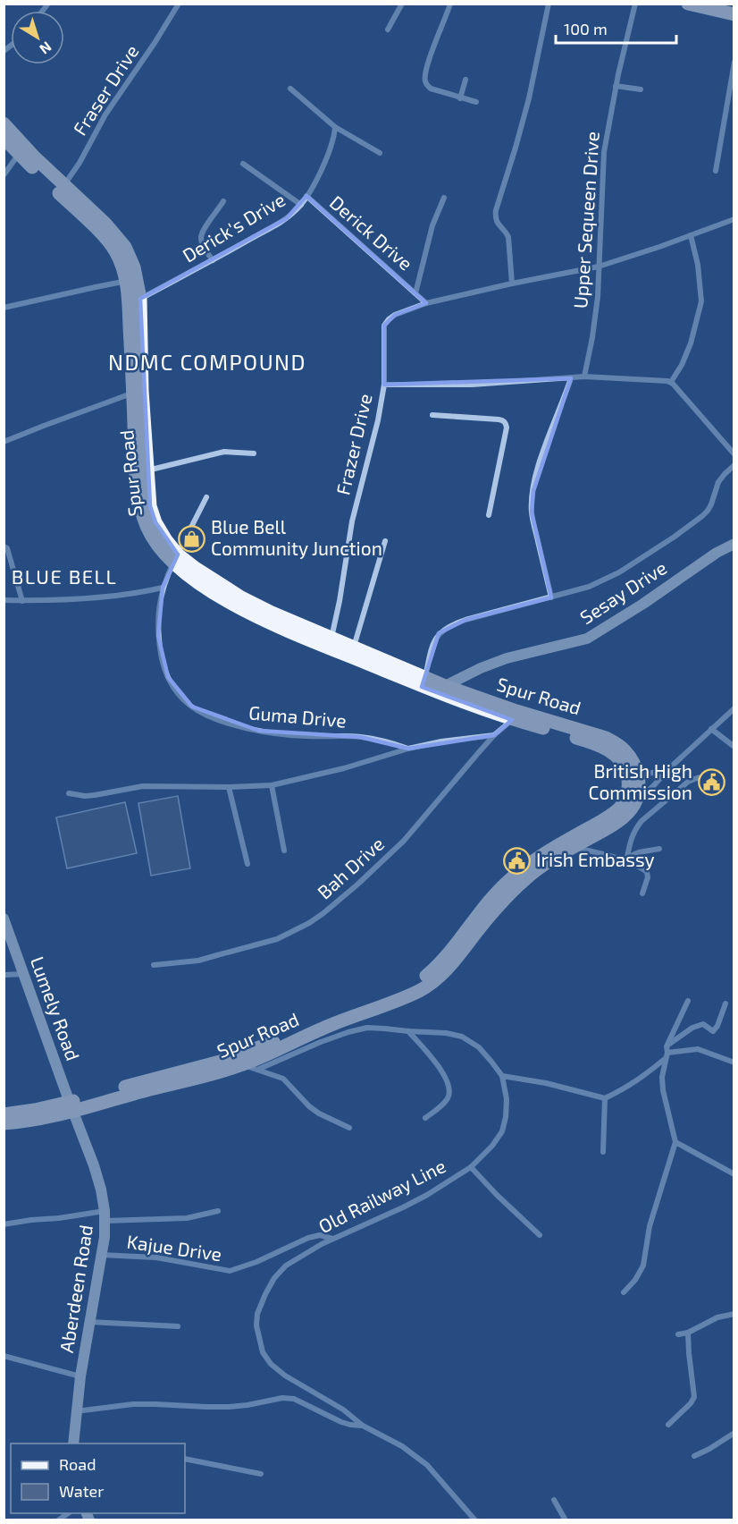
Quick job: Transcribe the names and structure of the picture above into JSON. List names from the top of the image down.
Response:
{
  "streets": {
    "main road": ["Spur Road"],
    "street": [
      "Fraser Drive",
      "Upper Sequeen Drive",
      "Derick's Drive",
      "Derick Drive",
      "Frazer Drive",
      "Sesay Drive",
      "Guma Drive",
      "Bah Drive",
      "Lumely Road",
      "Old Railway Line",
      "Kajue Drive",
      "Aberdeen Road"
    ]
  },
  "crossings": [
    ["Fraser Drive", "Spur Road"],
    ["Upper Sequeen Drive", "Frazer Drive"],
    ["Derick's Drive", "Derick Drive"],
    ["Derick's Drive", "Spur Road"],
    ["Derick Drive", "Frazer Drive"],
    ["Frazer Drive", "Spur Road"],
    ["Spur Road", "Sesay Drive"],
    ["Spur Road", "Guma Drive"],
    ["Spur Road", "Bah Drive"],
    ["Spur Road", "Lumely Road"],
    ["Spur Road", "Aberdeen Road"],
    ["Lumely Road", "Aberdeen Road"],
    ["Old Railway Line", "Kajue Drive"],
    ["Old Railway Line", "Aberdeen Road"],
    ["Kajue Drive", "Aberdeen Road"]
  ],
  "districts": ["NDMC COMPOUND", "BLUE BELL"],
  "places": {
    "shop": ["Blue Bell Community Junction"],
    "public building": ["British High Commission", "Irish Embassy"]
  },
  "legend": ["Road", "Water"],
  "scale_bar": "100 m",
  "north": "bottom right"
}
